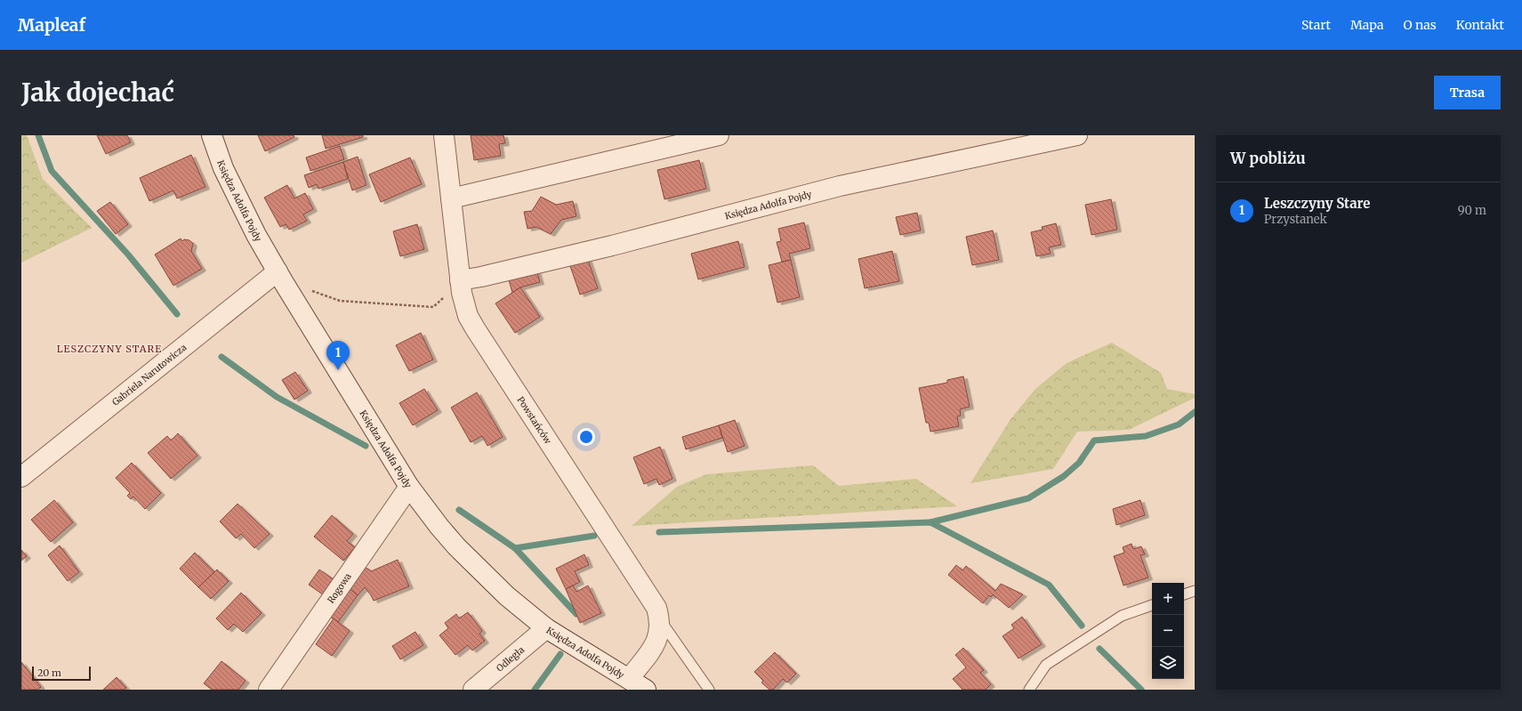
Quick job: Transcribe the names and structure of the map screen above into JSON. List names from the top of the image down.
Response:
{
  "streets": {
    "street": [
      "Księdza Adolfa Pojdy",
      "Gabriela Narutowicza",
      "Powstańców",
      "Rogowa",
      "Odległa"
    ]
  },
  "crossings": [
    ["Księdza Adolfa Pojdy", "Gabriela Narutowicza"],
    ["Księdza Adolfa Pojdy", "Powstańców"],
    ["Księdza Adolfa Pojdy", "Rogowa"],
    ["Księdza Adolfa Pojdy", "Odległa"]
  ],
  "districts": ["LESZCZYNY STARE"],
  "scale_bar": "20 m",
  "page": {
    "header": "Mapleaf",
    "nav": [
      "Start",
      "Mapa",
      "O nas",
      "Kontakt"
    ],
    "buttons": "Trasa",
    "title": "Jak dojechać",
    "heading": "W pobliżu",
    "list": [
      {
        "mark": "1",
        "name": "Leszczyny Stare",
        "note": "Przystanek",
        "value": "90 m"
      }
    ],
    "pins": "1",
    "map_buttons": ["+", "−"],
    "scale": "20 m"
  }
}
